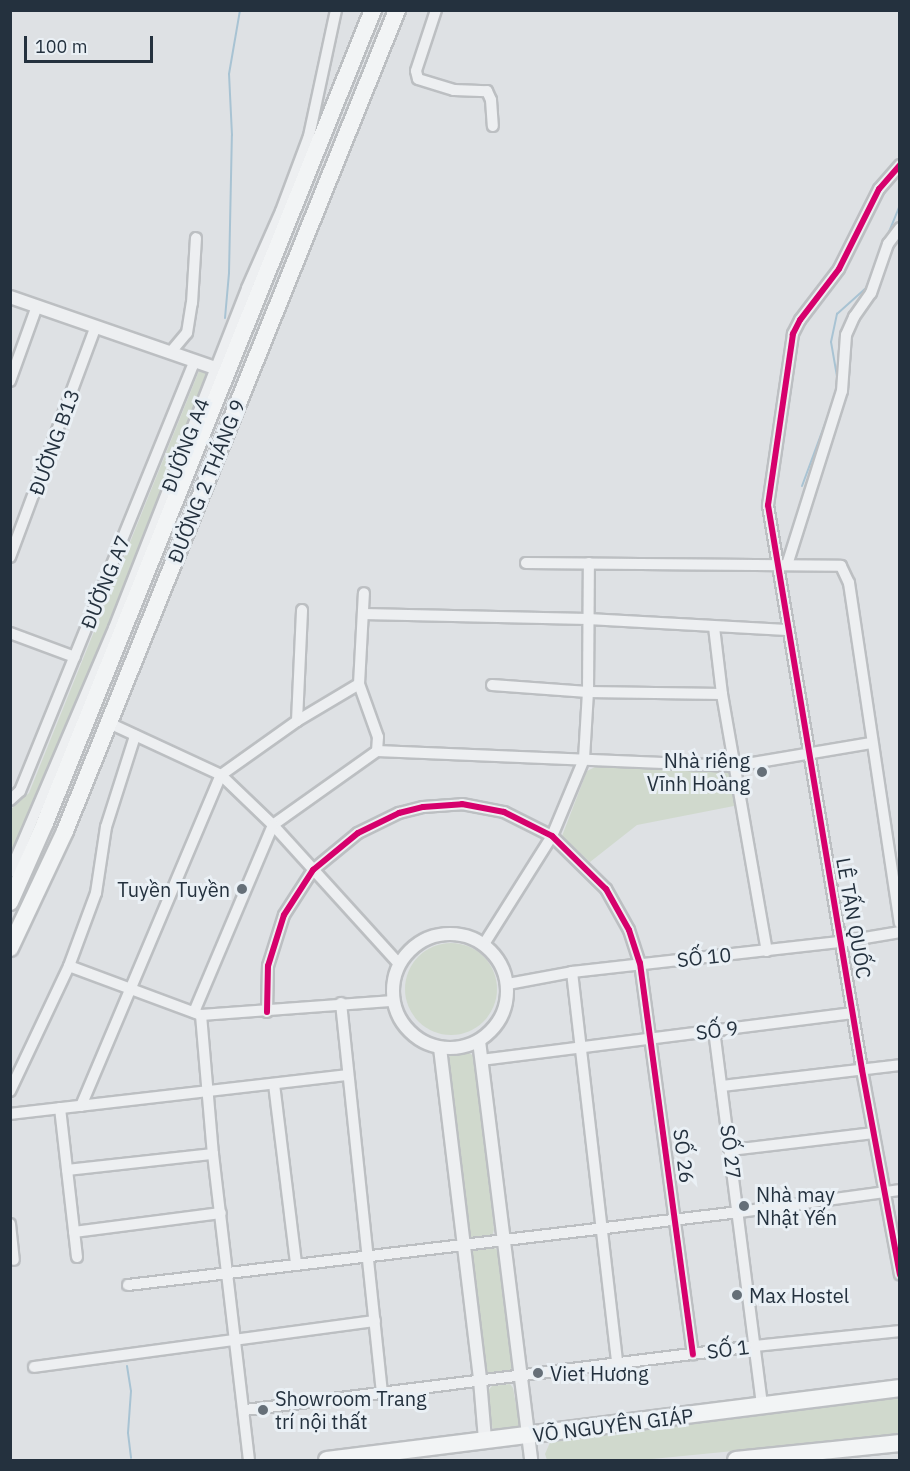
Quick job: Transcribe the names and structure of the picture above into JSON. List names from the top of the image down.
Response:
{
  "streets": {
    "highway": ["ĐƯỜNG 2 THÁNG 9", "VÕ NGUYÊN GIÁP"],
    "street": [
      "ĐƯỜNG B13",
      "ĐƯỜNG A4",
      "ĐƯỜNG A7",
      "LÊ TẤN QUỐC",
      "SỐ 10",
      "SỐ 9",
      "SỐ 27",
      "SỐ 26",
      "SỐ 1"
    ]
  },
  "crossings": [
    ["LÊ TẤN QUỐC", "SỐ 10"],
    ["LÊ TẤN QUỐC", "SỐ 9"],
    ["SỐ 10", "SỐ 26"],
    ["SỐ 9", "SỐ 27"],
    ["SỐ 9", "SỐ 26"],
    ["SỐ 27", "SỐ 1"],
    ["SỐ 27", "VÕ NGUYÊN GIÁP"],
    ["SỐ 26", "SỐ 1"]
  ],
  "places": [
    "Nhà riêng Vĩnh Hoàng",
    "Tuyền Tuyền",
    "Nhà may Nhật Yến",
    "Max Hostel",
    "Viet Hương",
    "Showroom Trang trí nội thất"
  ],
  "scale_bar": "100 m"
}
